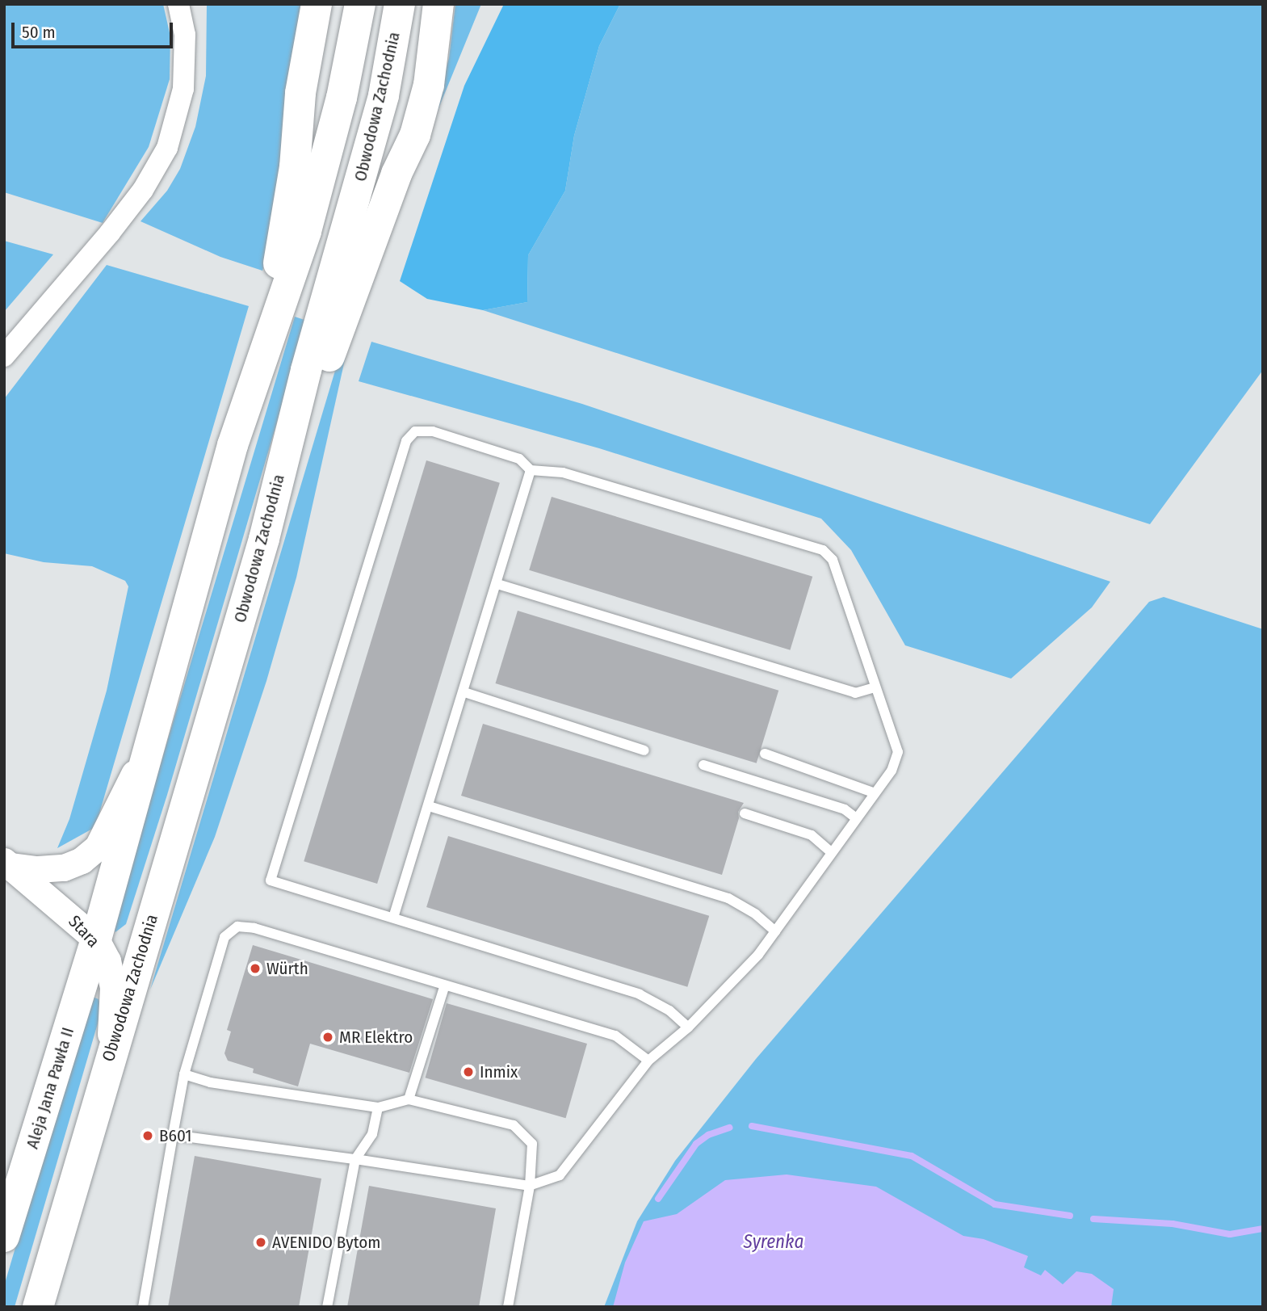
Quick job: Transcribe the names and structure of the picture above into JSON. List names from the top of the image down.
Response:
{
  "streets": {
    "main road": ["Obwodowa Zachodnia", "Aleja Jana Pawła II"],
    "street": ["Stara"]
  },
  "crossings": [
    ["Obwodowa Zachodnia", "Stara"],
    ["Stara", "Aleja Jana Pawła II"]
  ],
  "water": ["Syrenka"],
  "places": [
    "Würth",
    "MR Elektro",
    "Inmix",
    "B601",
    "AVENIDO Bytom"
  ],
  "scale_bar": "50 m"
}
